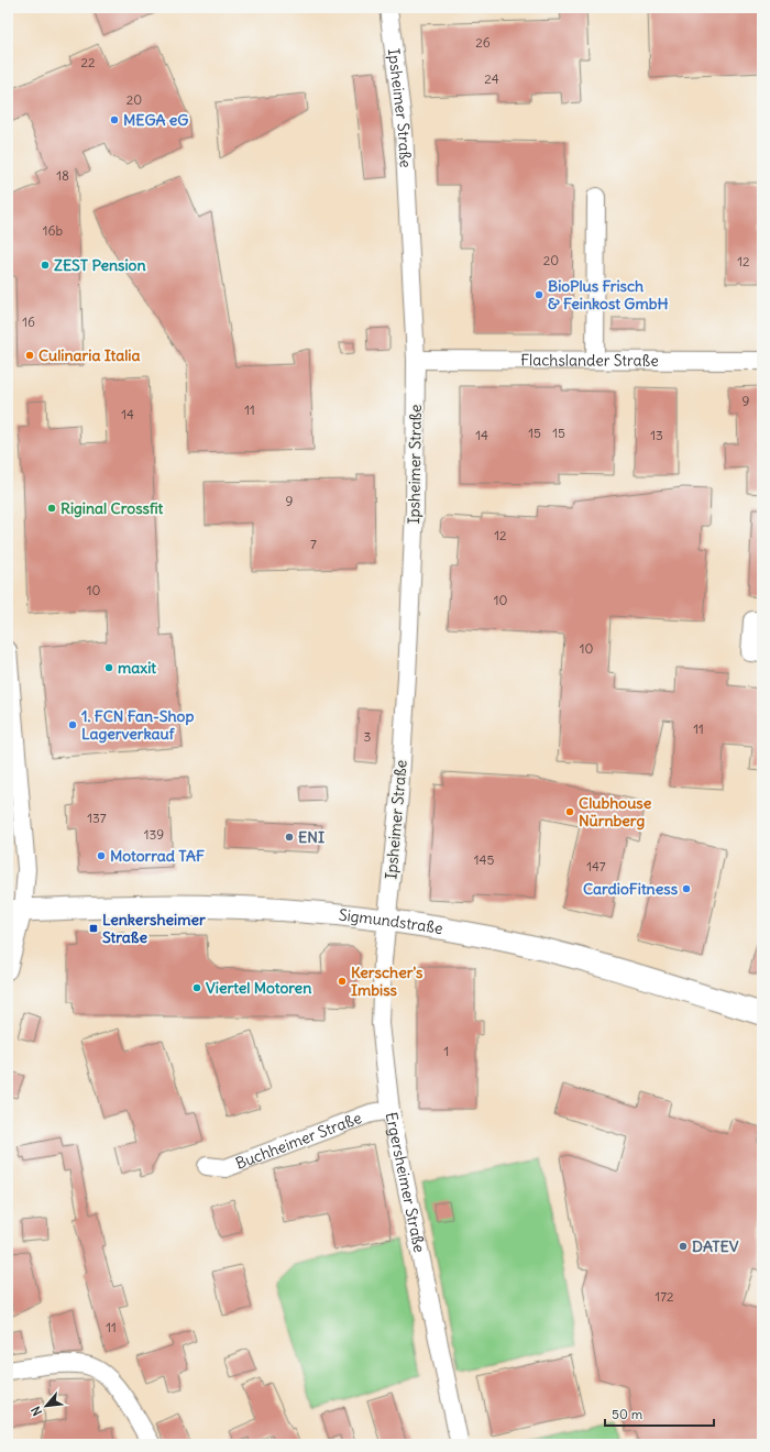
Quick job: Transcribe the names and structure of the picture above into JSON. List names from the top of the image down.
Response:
{
  "streets": {
    "main road": ["Sigmundstraße"],
    "street": [
      "Ipsheimer Straße",
      "Flachslander Straße",
      "Buchheimer Straße",
      "Ergersheimer Straße"
    ]
  },
  "crossings": [
    ["Ipsheimer Straße", "Flachslander Straße"],
    ["Ipsheimer Straße", "Sigmundstraße"],
    ["Ipsheimer Straße", "Ergersheimer Straße"],
    ["Sigmundstraße", "Ergersheimer Straße"],
    ["Buchheimer Straße", "Ergersheimer Straße"]
  ],
  "places": {
    "other": [
      "MEGA eG",
      "ZEST Pension",
      "BioPlus Frisch & Feinkost GmbH",
      "Culinaria Italia",
      "Riginal Crossfit",
      "maxit",
      "1. FCN Fan-Shop Lagerverkauf",
      "Clubhouse Nürnberg",
      "ENI",
      "Motorrad TAF",
      "CardioFitness",
      "Kerscher's Imbiss",
      "Viertel Motoren",
      "DATEV"
    ],
    "transit": ["Lenkersheimer Straße"]
  },
  "house_numbers": [
    "26",
    "22",
    "24",
    "20",
    "18",
    "16b",
    "20",
    "12",
    "16",
    "9",
    "11",
    "14",
    "15",
    "15",
    "14",
    "13",
    "9",
    "12",
    "7",
    "10",
    "10",
    "10",
    "11",
    "3",
    "137",
    "139",
    "145",
    "147",
    "1",
    "172",
    "11"
  ],
  "scale_bar": "50 m",
  "north": "bottom left"
}
